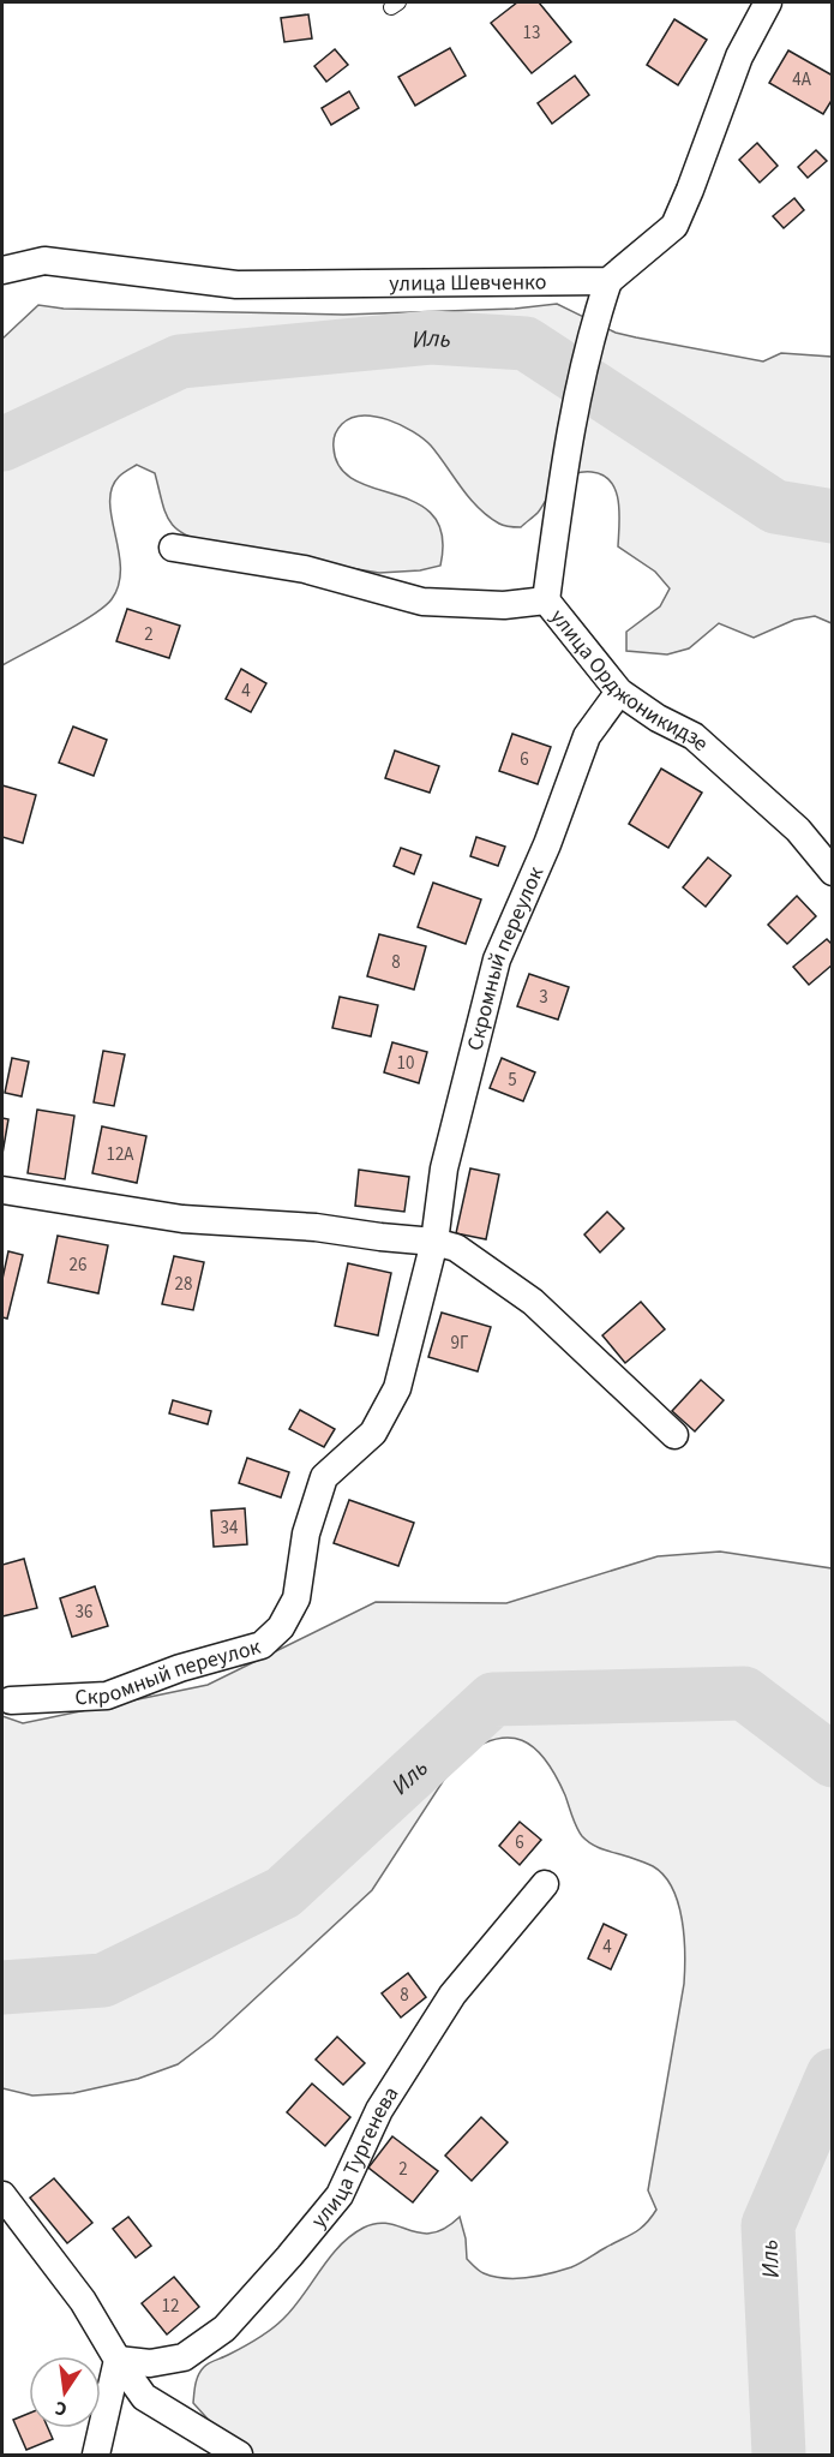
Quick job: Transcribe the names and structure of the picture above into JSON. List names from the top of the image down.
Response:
{
  "streets": {
    "street": [
      "улица Шевченко",
      "улица Орджоникидзе",
      "Скромный переулок",
      "улица Тургенева"
    ]
  },
  "crossings": [
    ["улица Орджоникидзе", "Скромный переулок"]
  ],
  "water": ["Иль"],
  "house_numbers": [
    "13",
    "4А",
    "2",
    "4",
    "6",
    "8",
    "3",
    "10",
    "5",
    "12А",
    "26",
    "28",
    "9Г",
    "34",
    "36",
    "6",
    "4",
    "8",
    "2",
    "12"
  ],
  "north": "bottom"
}
